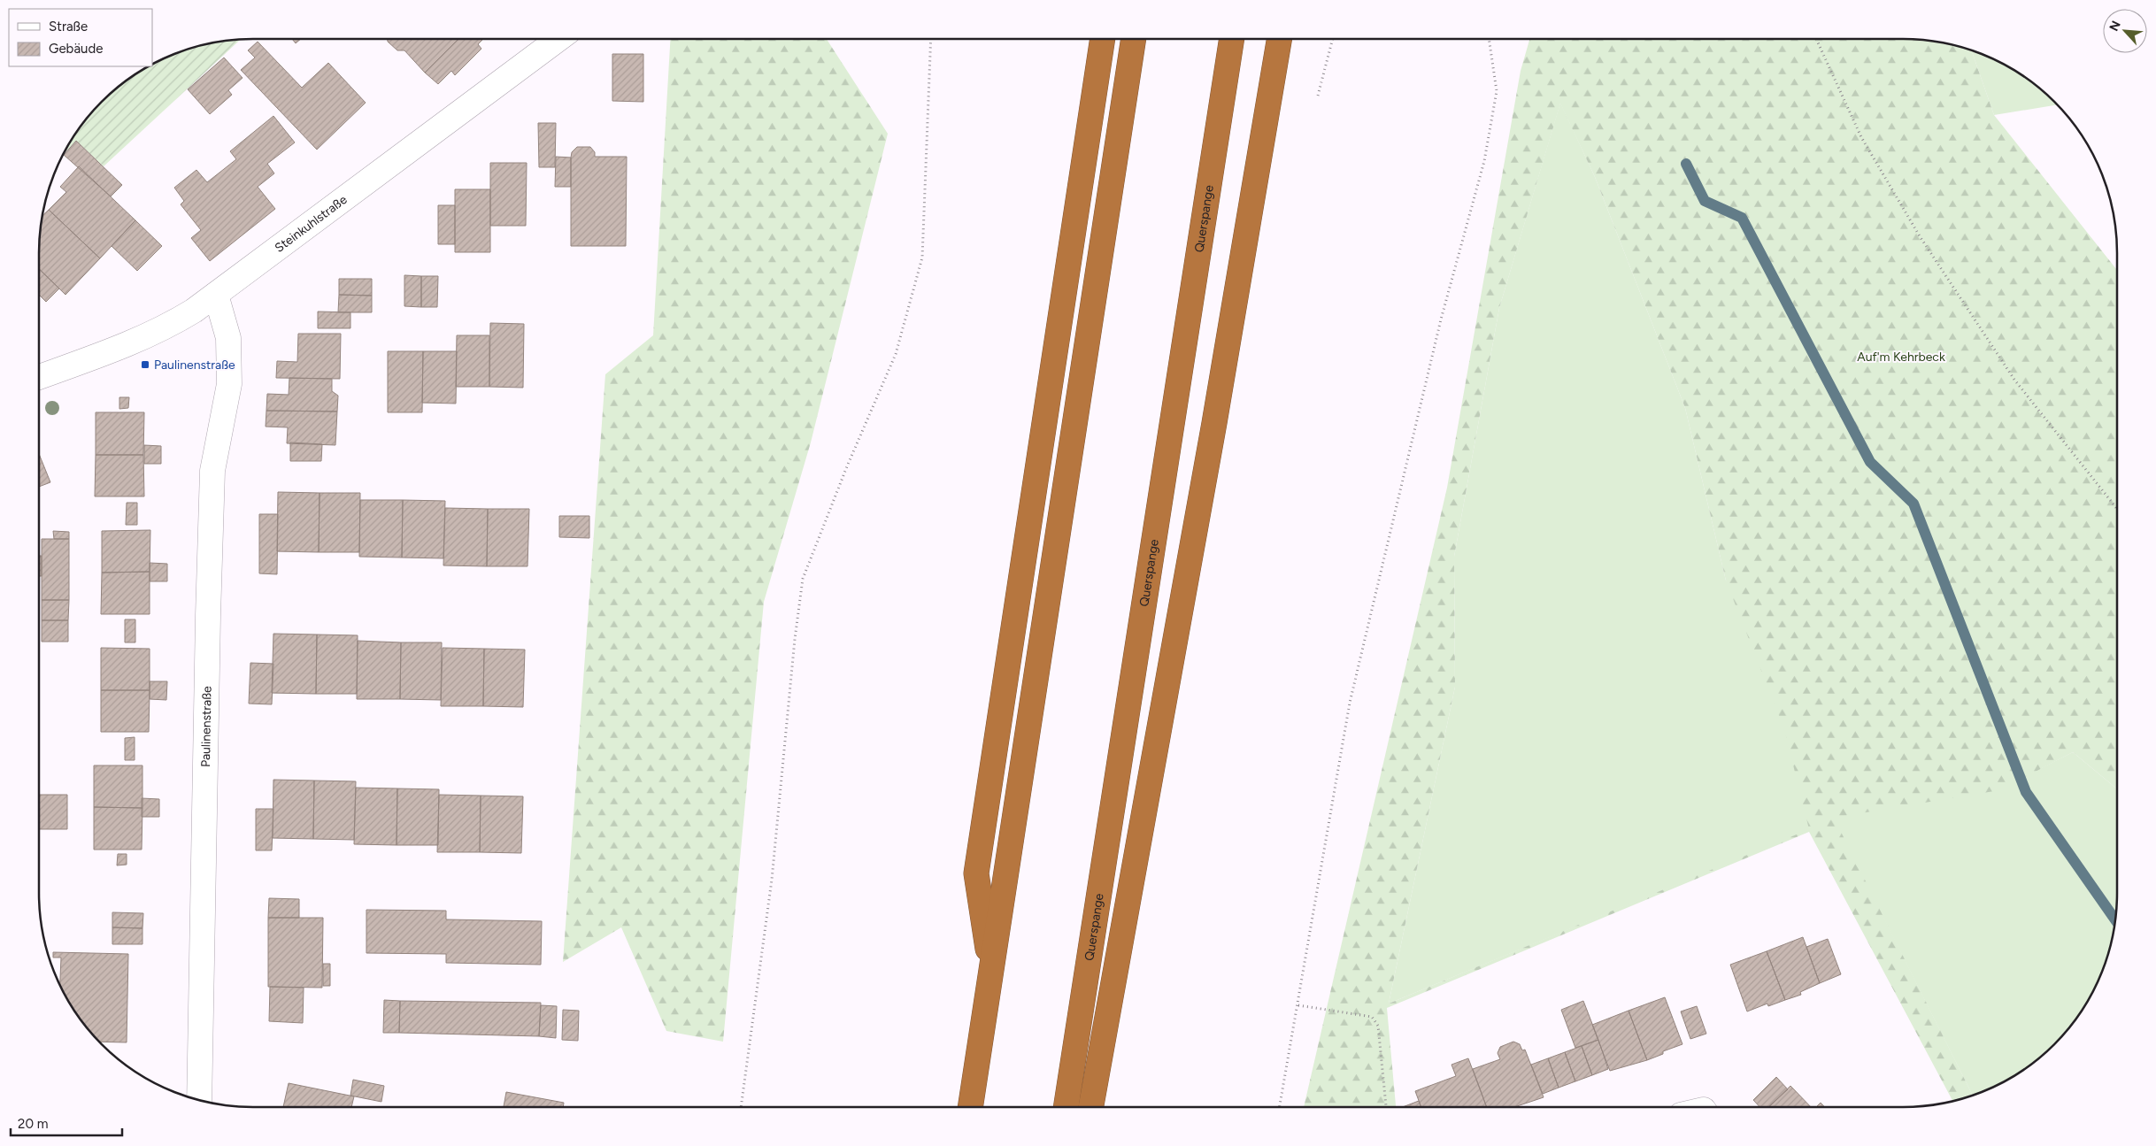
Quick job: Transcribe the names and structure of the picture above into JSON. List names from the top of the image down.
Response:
{
  "streets": {
    "highway": ["Querspange"],
    "street": ["Steinkuhlstraße", "Paulinenstraße"]
  },
  "crossings": [
    ["Steinkuhlstraße", "Paulinenstraße"]
  ],
  "parks": ["Auf'm Kehrbeck"],
  "places": {
    "transit": ["Paulinenstraße"]
  },
  "legend": ["Straße", "Gebäude"],
  "scale_bar": "20 m",
  "north": "top left"
}
